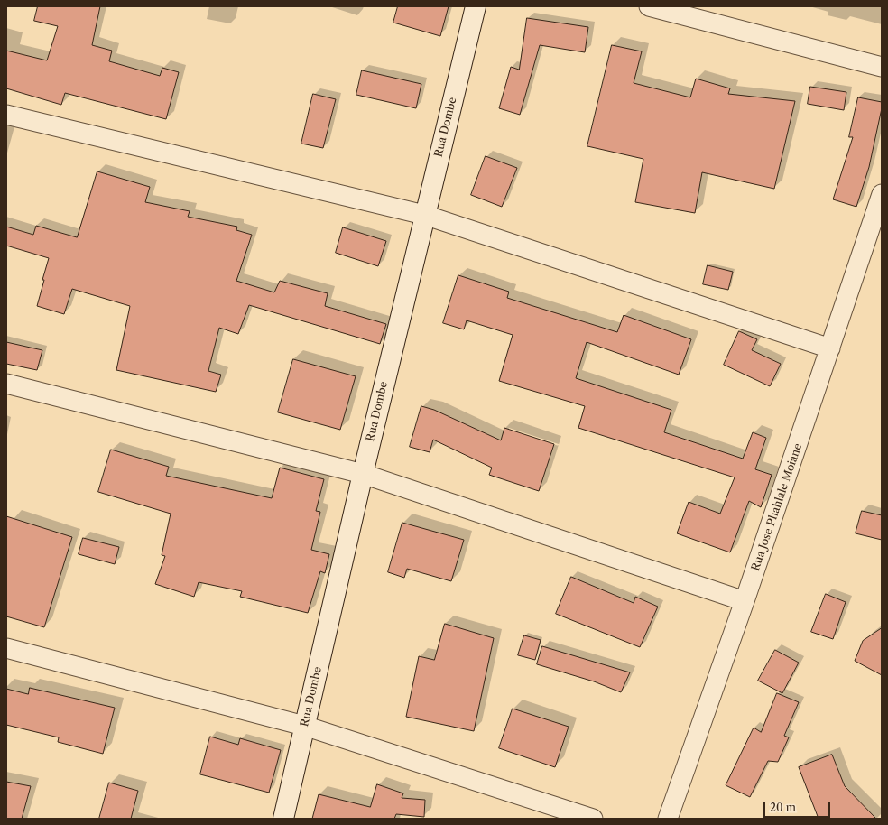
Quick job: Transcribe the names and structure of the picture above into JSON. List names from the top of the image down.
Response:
{
  "streets": {
    "street": ["Rua Dombe", "Rua Jose Phahlale Moiane"]
  },
  "scale_bar": "20 m"
}
